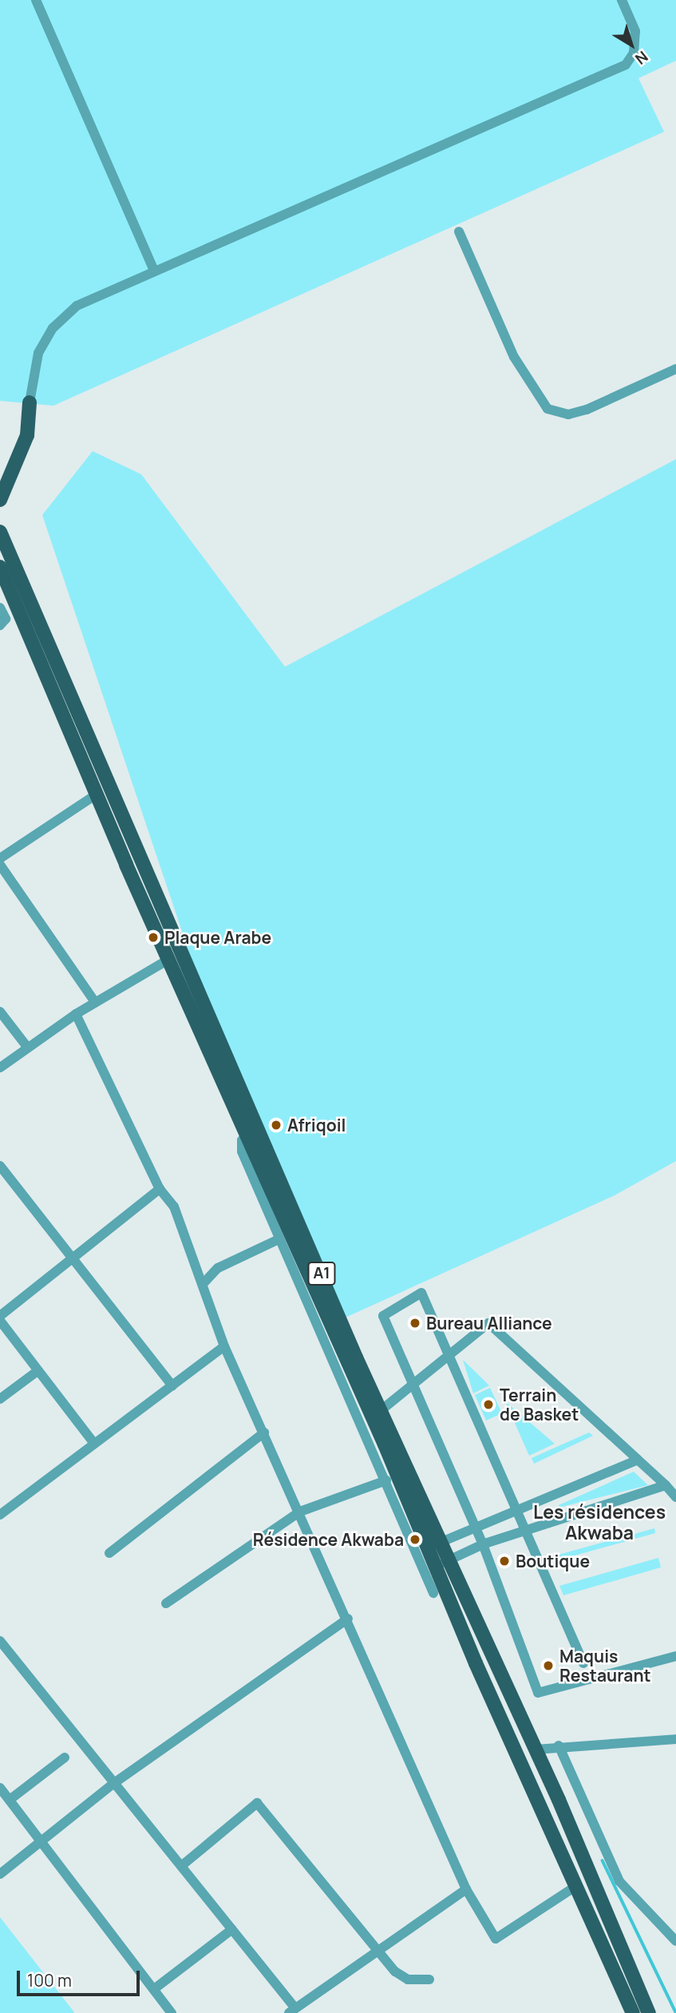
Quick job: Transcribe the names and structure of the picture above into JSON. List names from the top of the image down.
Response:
{
  "streets": {
    "main road": ["A1"]
  },
  "districts": ["Les résidences Akwaba"],
  "places": [
    "Plaque Arabe",
    "Afriqoil",
    "Bureau Alliance",
    "Terrain de Basket",
    "Résidence Akwaba",
    "Boutique",
    "Maquis Restaurant"
  ],
  "scale_bar": "100 m",
  "north": "bottom right"
}
